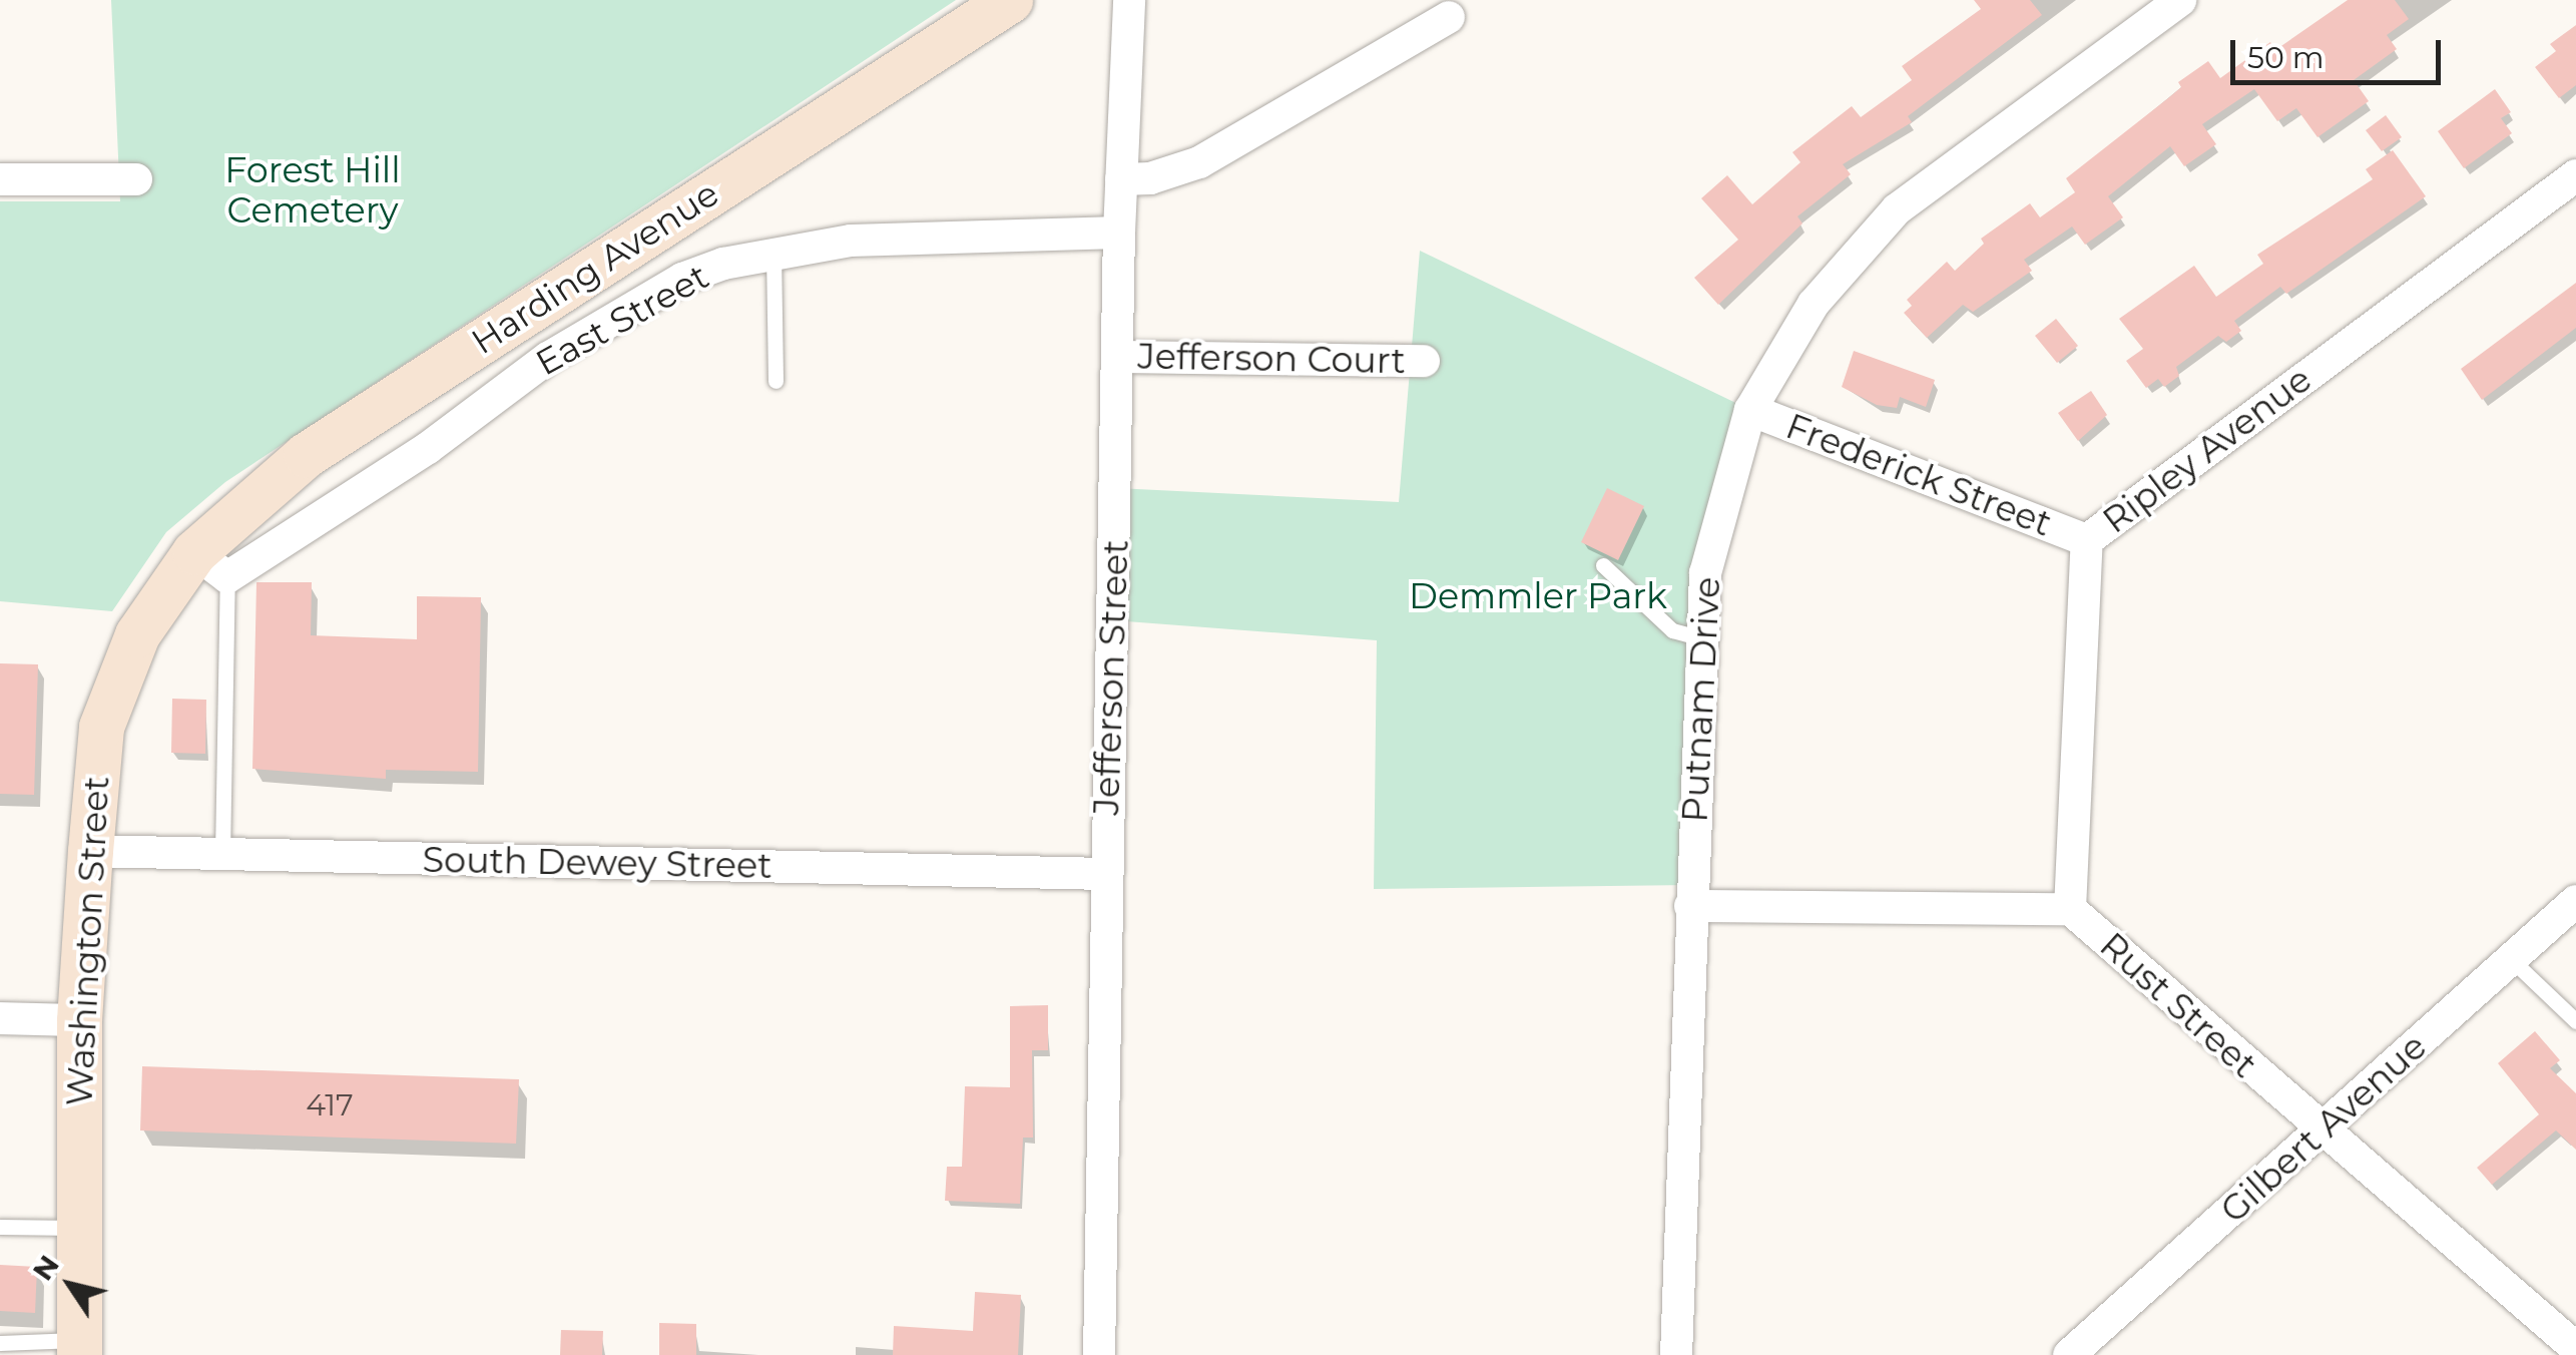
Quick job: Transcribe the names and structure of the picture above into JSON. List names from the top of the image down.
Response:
{
  "streets": {
    "main road": ["Harding Avenue", "Washington Street"],
    "street": [
      "East Street",
      "Jefferson Court",
      "Ripley Avenue",
      "Frederick Street",
      "Jefferson Street",
      "Putnam Drive",
      "South Dewey Street",
      "Rust Street",
      "Gilbert Avenue"
    ]
  },
  "crossings": [
    ["Harding Avenue", "East Street"],
    ["Harding Avenue", "Washington Street"],
    ["East Street", "Jefferson Street"],
    ["East Street", "Washington Street"],
    ["Jefferson Court", "Jefferson Street"],
    ["Ripley Avenue", "Frederick Street"],
    ["Ripley Avenue", "Rust Street"],
    ["Frederick Street", "Putnam Drive"],
    ["Jefferson Street", "South Dewey Street"],
    ["Putnam Drive", "Rust Street"],
    ["South Dewey Street", "Washington Street"],
    ["Rust Street", "Gilbert Avenue"]
  ],
  "parks": ["Forest Hill Cemetery", "Demmler Park"],
  "house_numbers": ["417"],
  "scale_bar": "50 m",
  "north": "top left"
}
